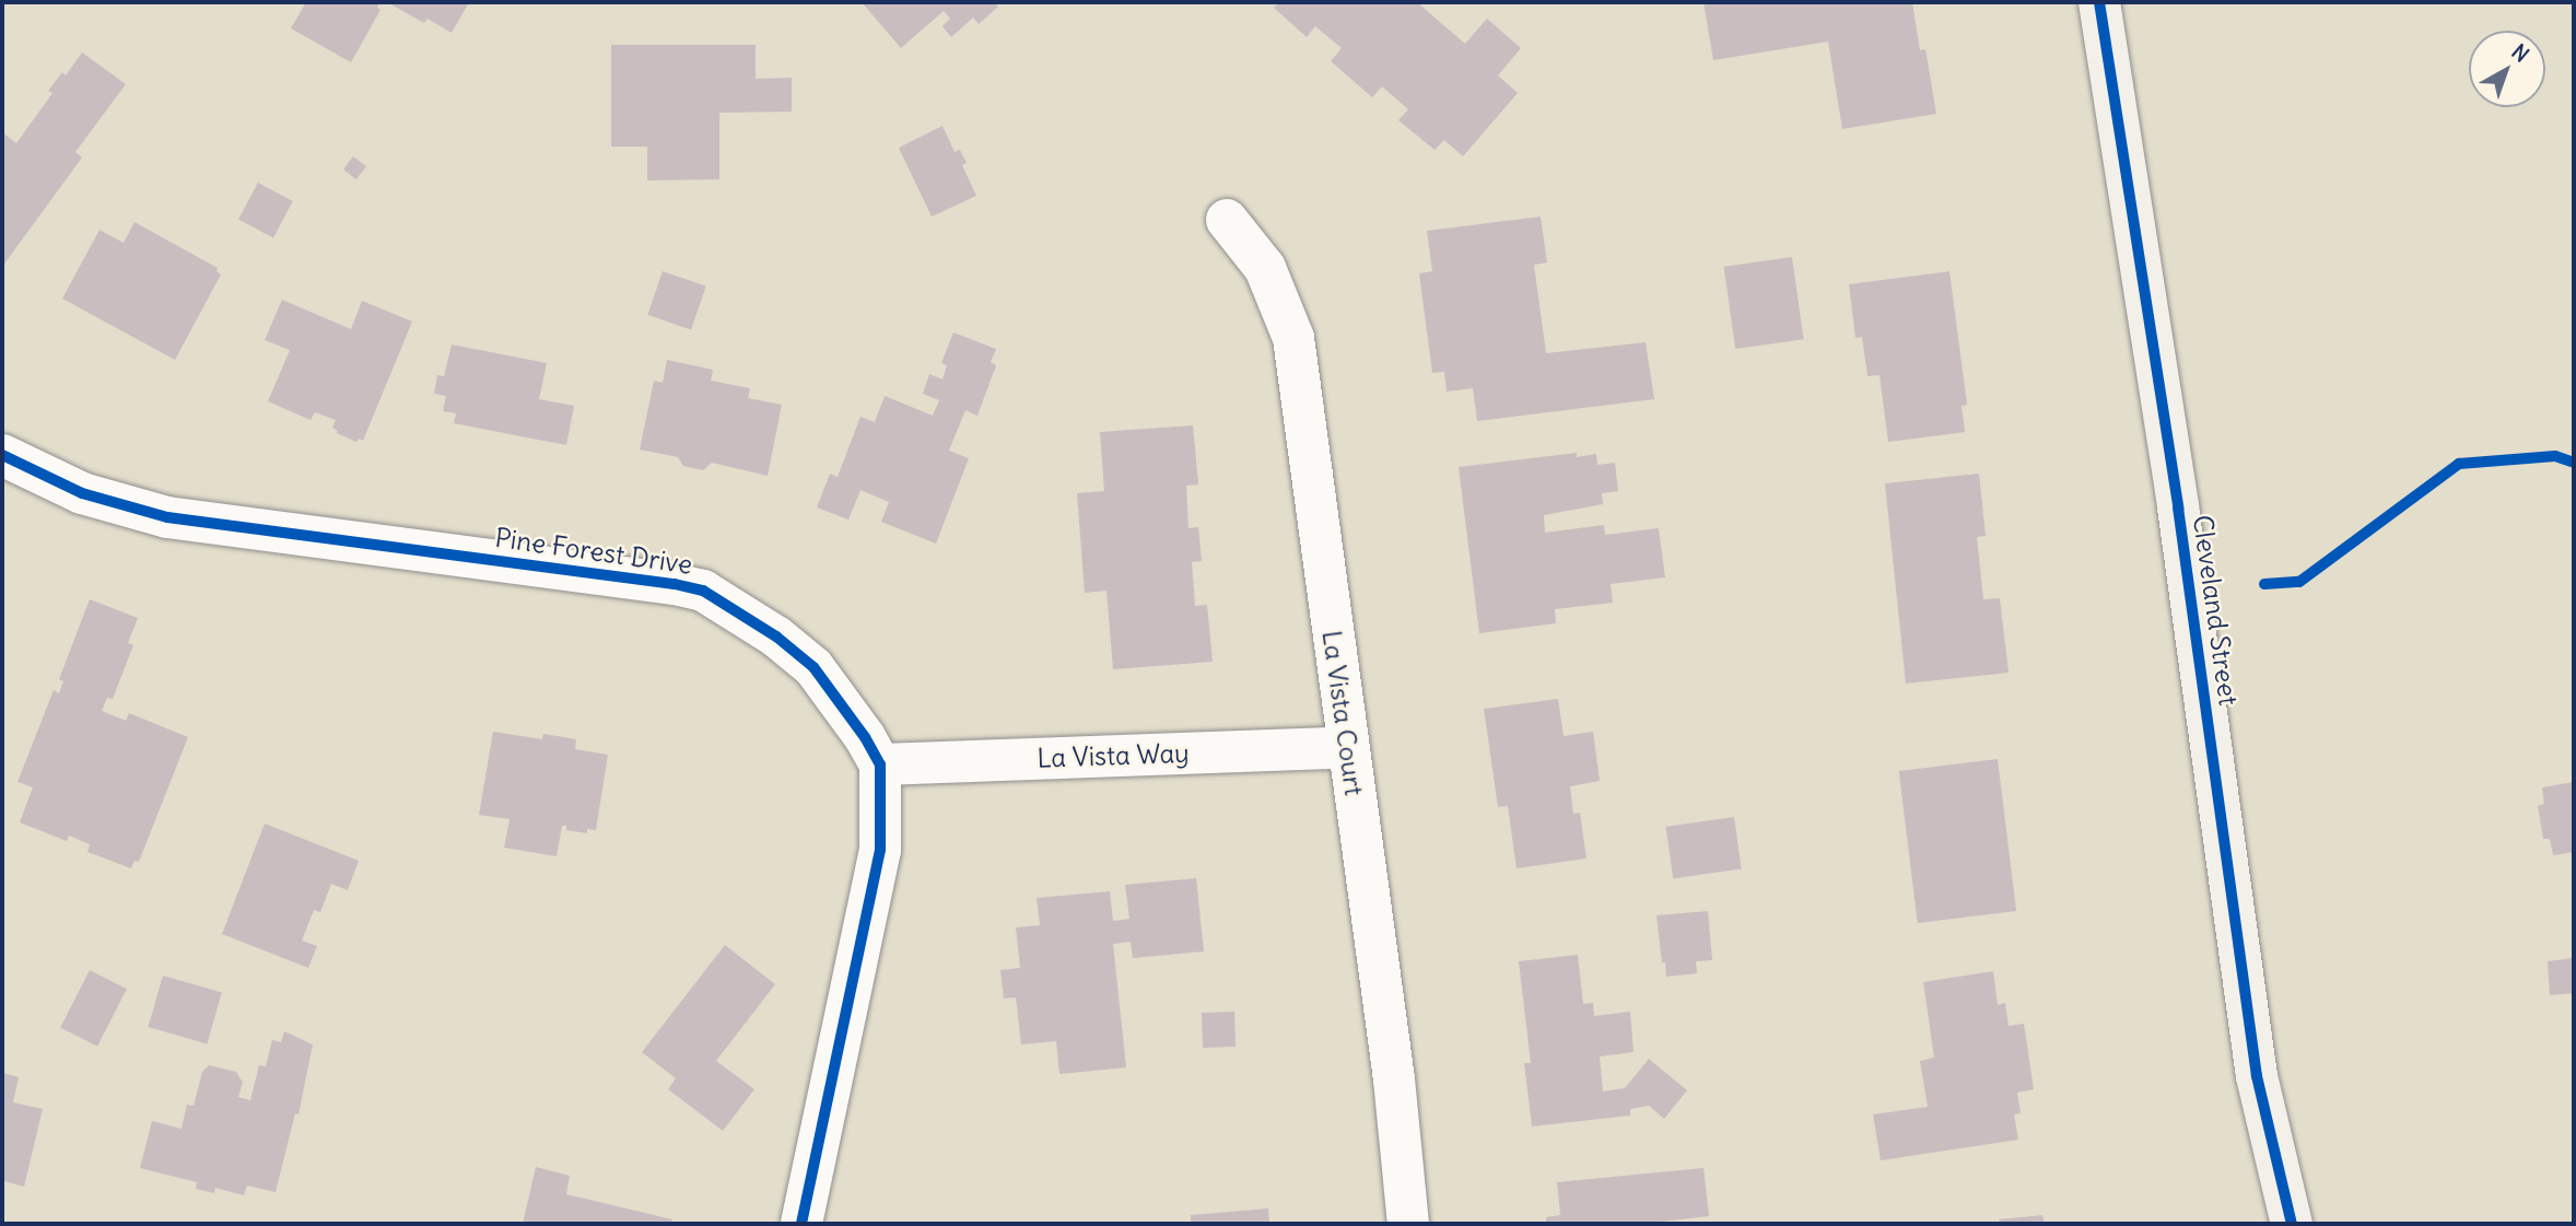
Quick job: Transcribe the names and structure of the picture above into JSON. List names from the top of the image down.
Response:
{
  "streets": {
    "street": [
      "Pine Forest Drive",
      "Cleveland Street",
      "La Vista Court",
      "La Vista Way"
    ]
  },
  "crossings": [
    ["Pine Forest Drive", "La Vista Way"],
    ["La Vista Court", "La Vista Way"]
  ],
  "north": "top right"
}
